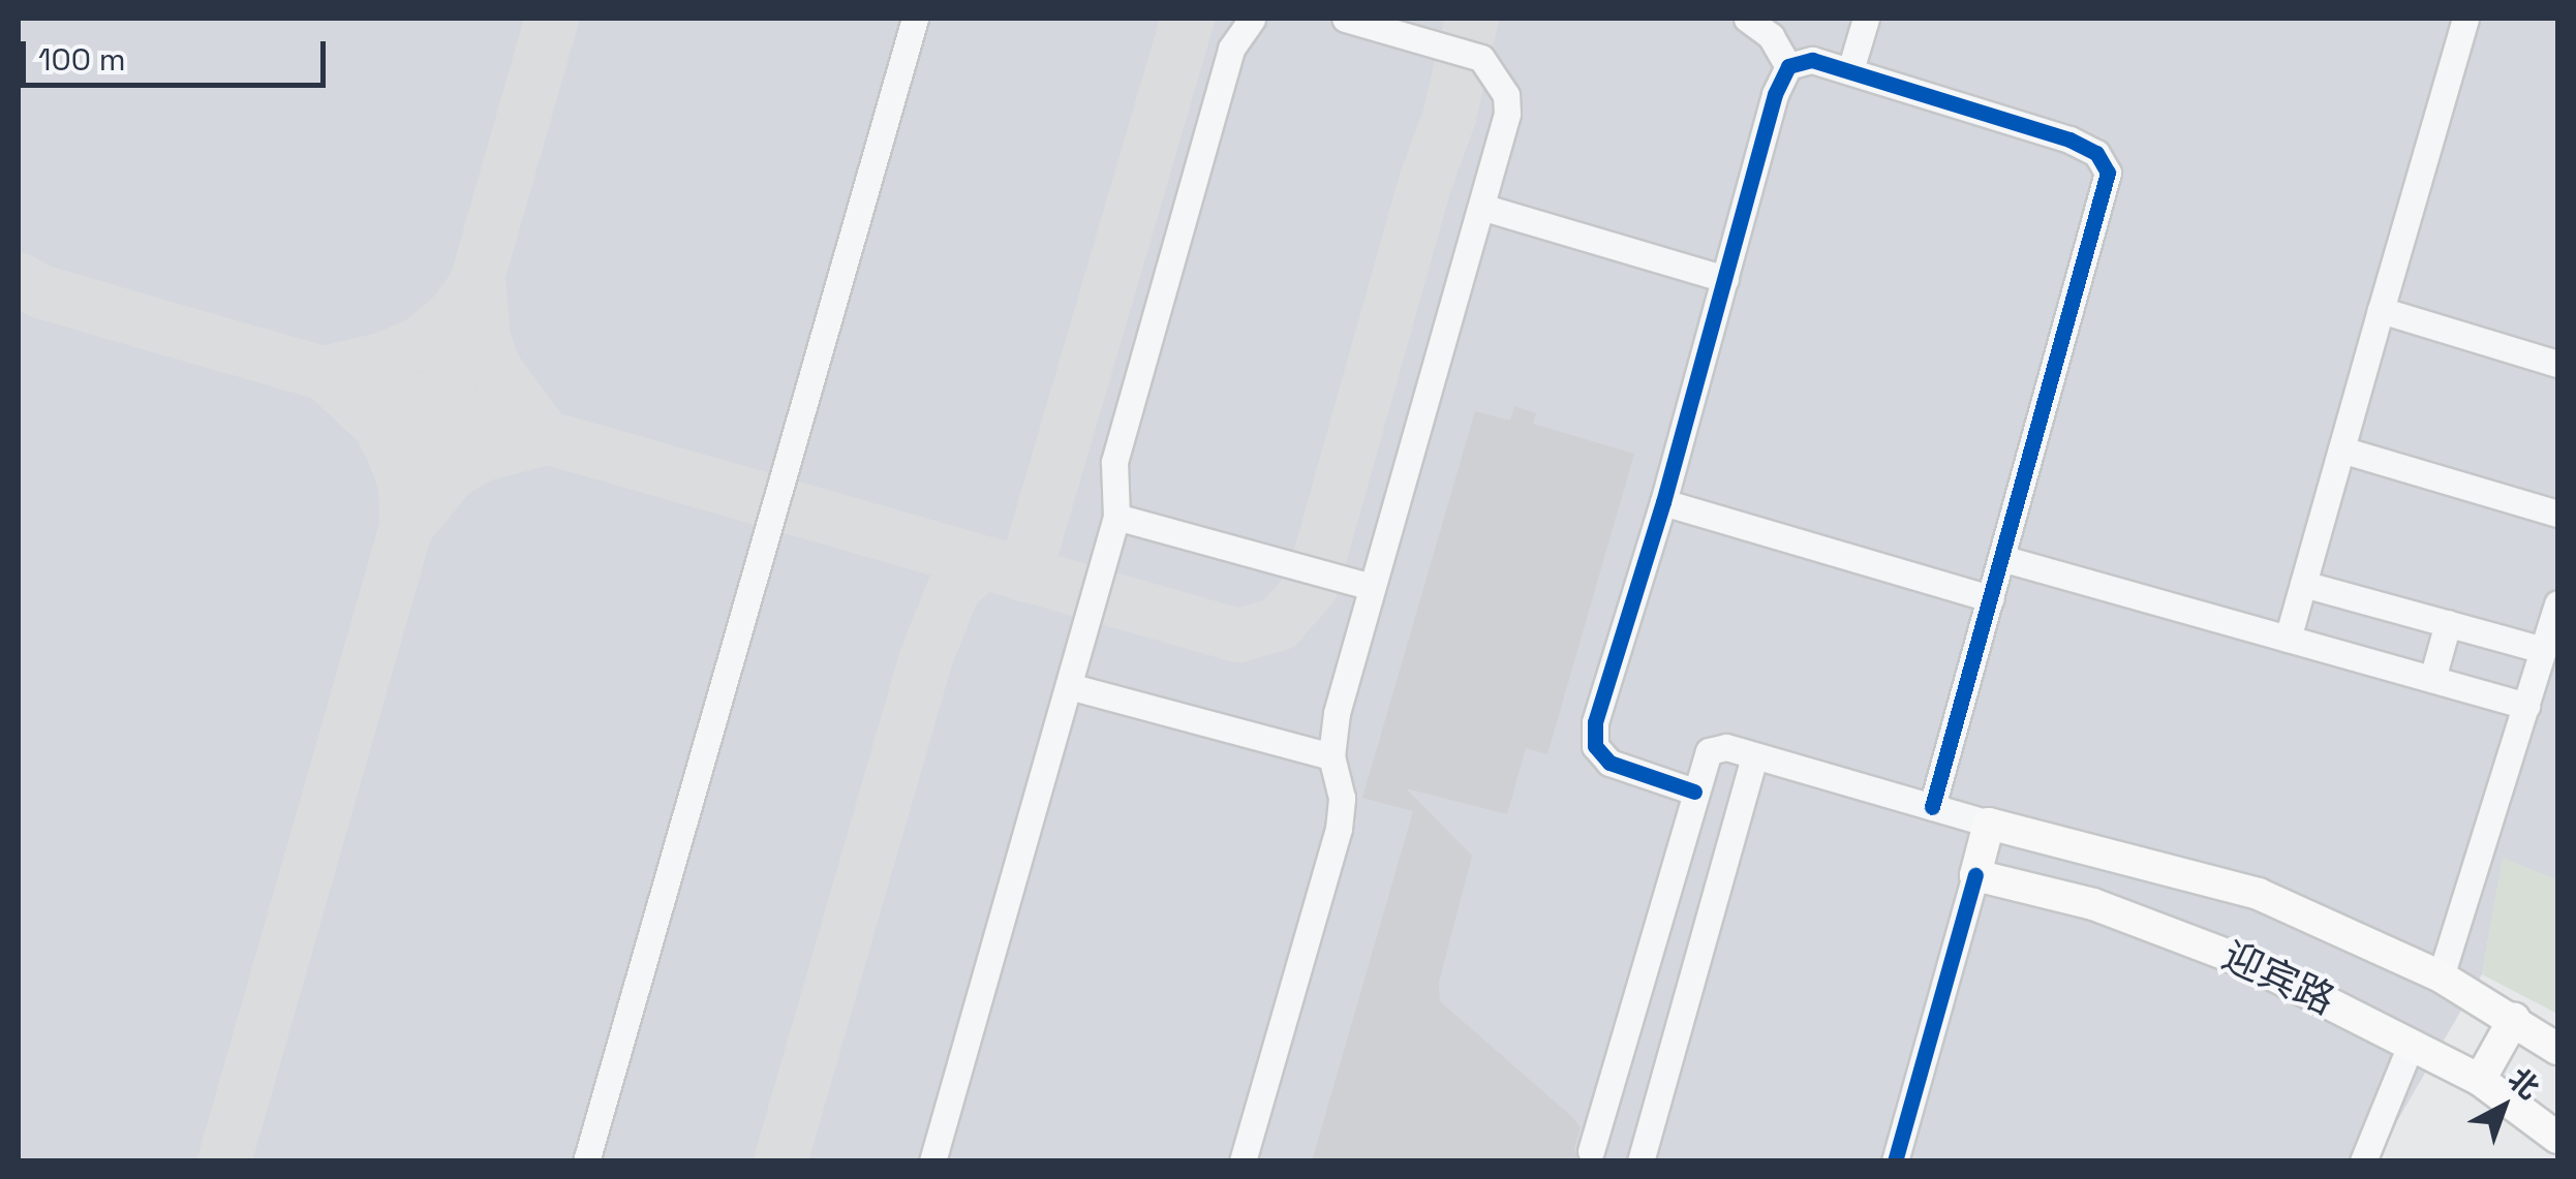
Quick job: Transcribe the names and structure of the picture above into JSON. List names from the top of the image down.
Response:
{
  "streets": {
    "main road": ["迎宾路"]
  },
  "scale_bar": "100 m",
  "north": "top right"
}
